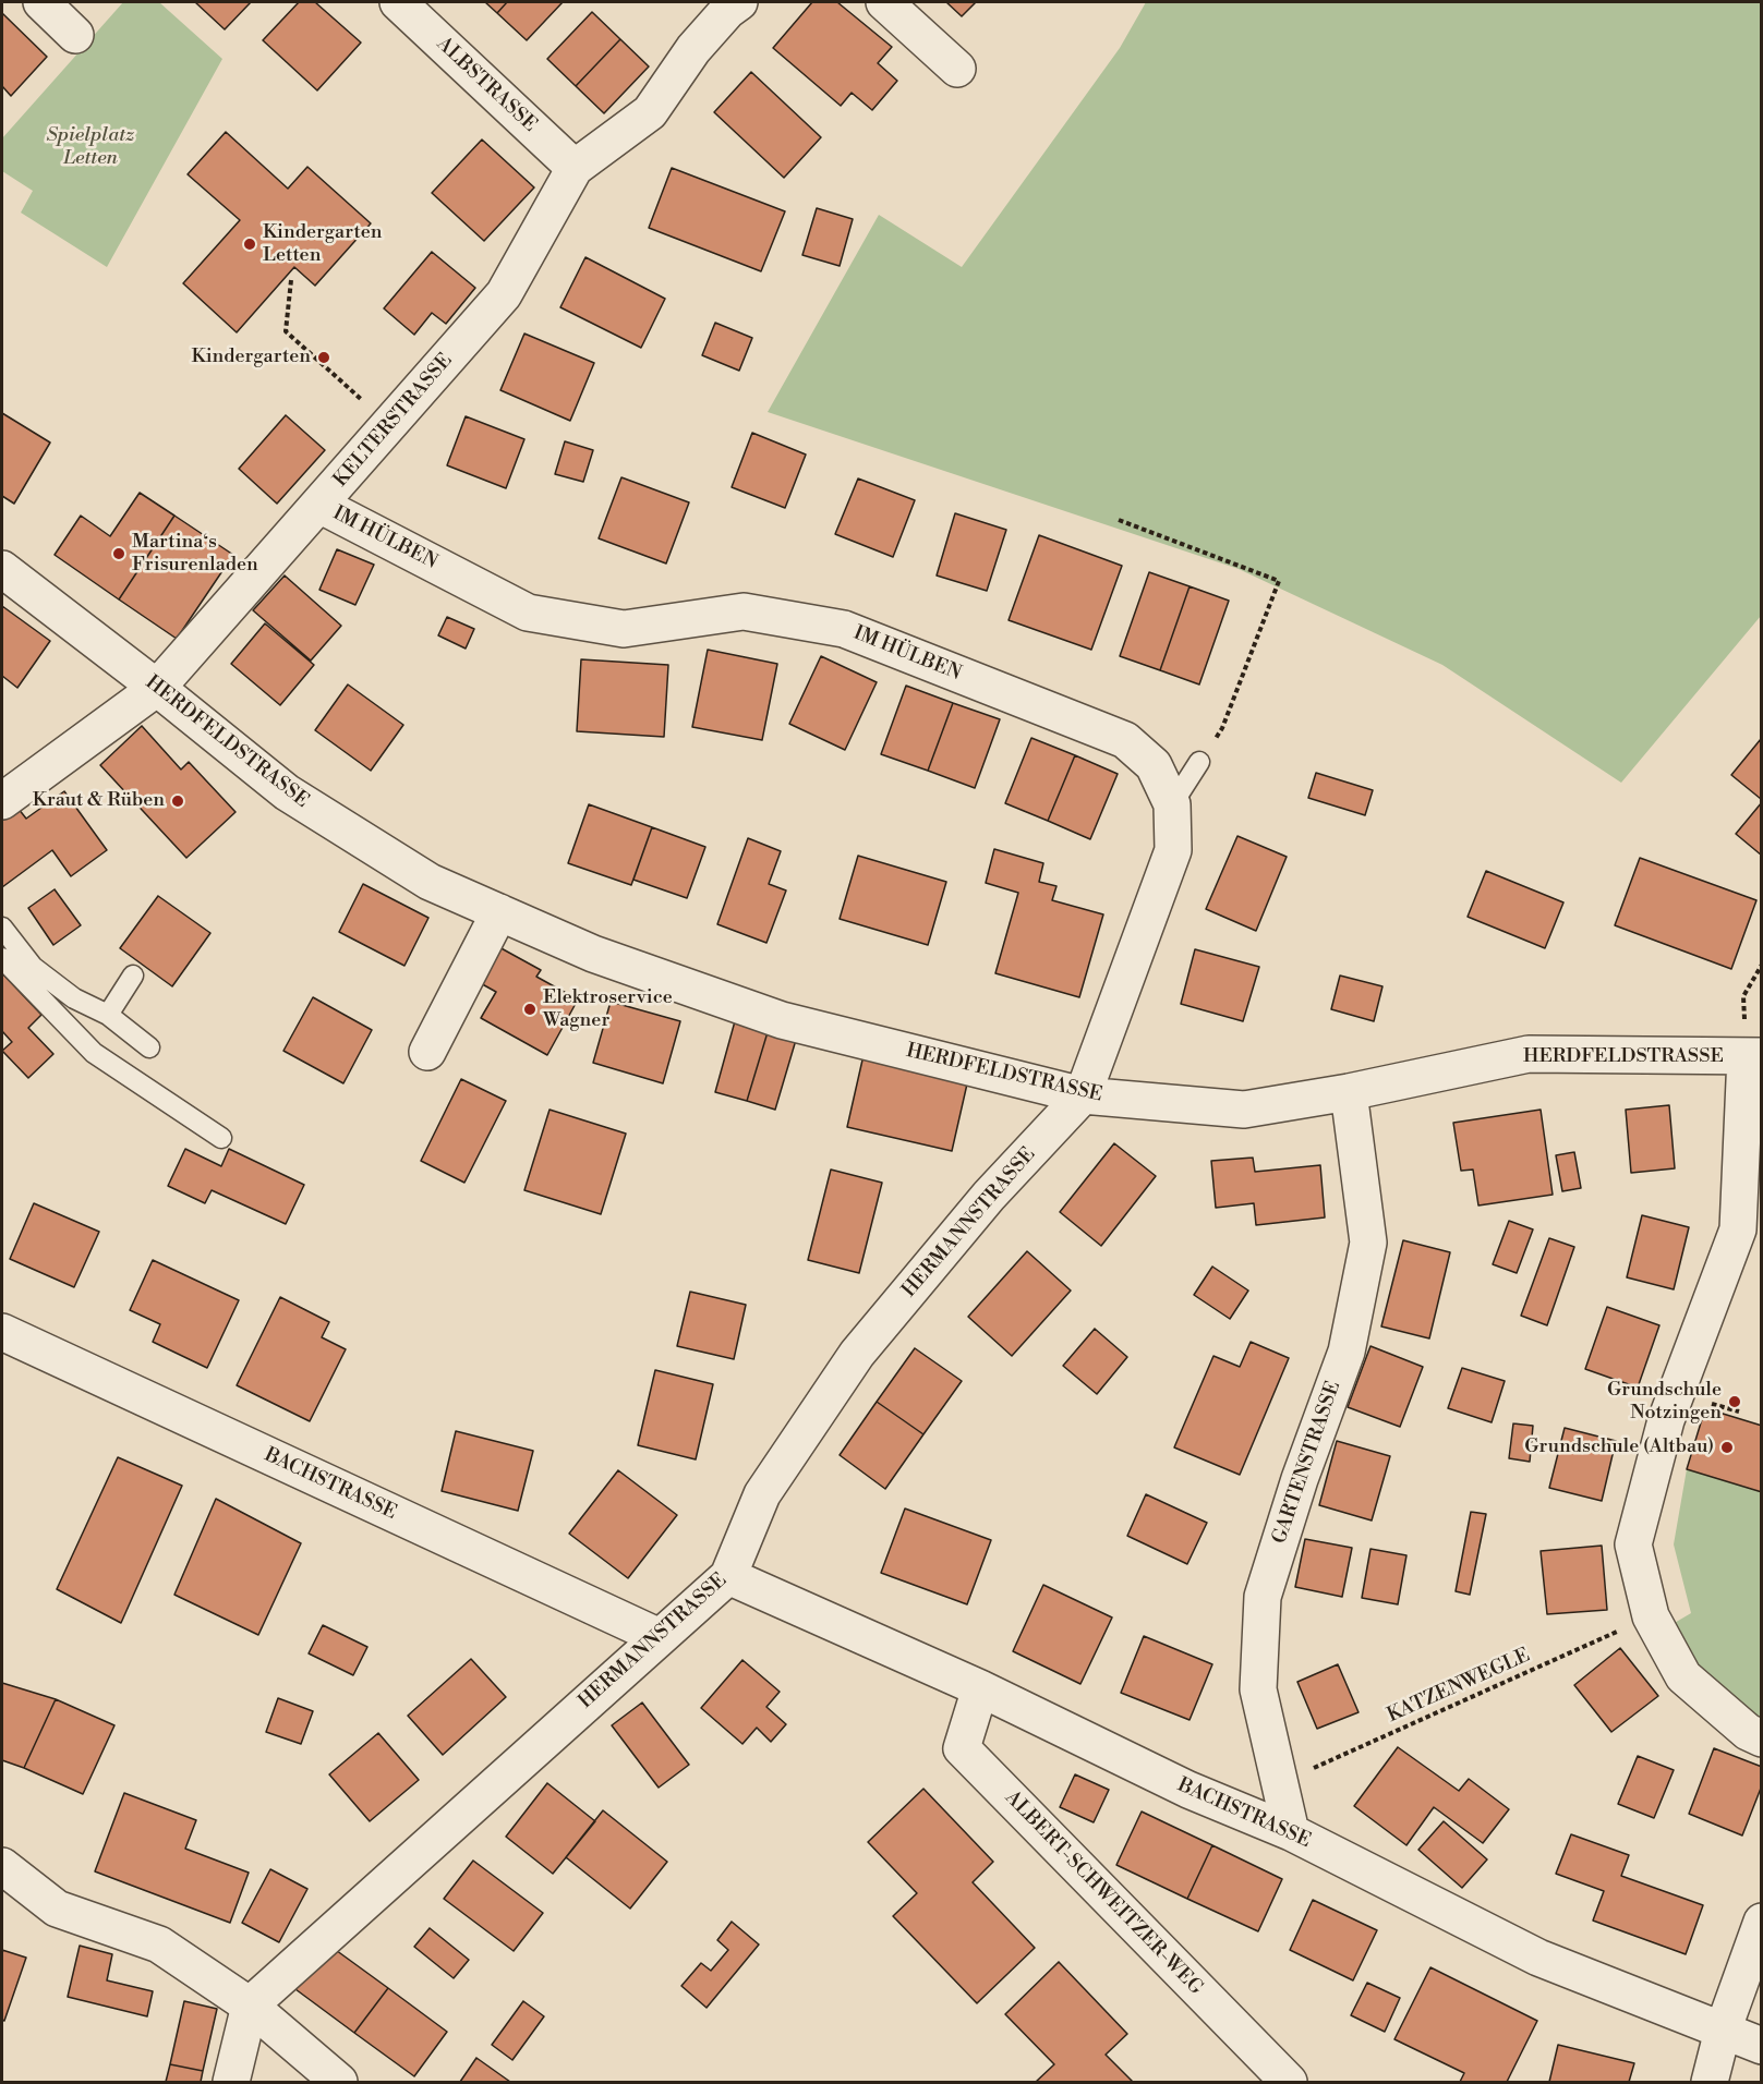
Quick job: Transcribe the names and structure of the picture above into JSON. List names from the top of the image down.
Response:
{
  "streets": {
    "street": [
      "ALBSTRASSE",
      "KELTERSTRASSE",
      "IM HÜLBEN",
      "HERDFELDSTRASSE",
      "HERMANNSTRASSE",
      "GARTENSTRASSE",
      "BACHSTRASSE",
      "ALBERT-SCHWEITZER-WEG"
    ],
    "path": ["KATZENWEGLE"]
  },
  "crossings": [
    ["ALBSTRASSE", "KELTERSTRASSE"],
    ["KELTERSTRASSE", "IM HÜLBEN"],
    ["KELTERSTRASSE", "HERDFELDSTRASSE"],
    ["IM HÜLBEN", "HERDFELDSTRASSE"],
    ["IM HÜLBEN", "HERMANNSTRASSE"],
    ["HERDFELDSTRASSE", "HERMANNSTRASSE"],
    ["HERDFELDSTRASSE", "GARTENSTRASSE"],
    ["HERMANNSTRASSE", "BACHSTRASSE"],
    ["GARTENSTRASSE", "BACHSTRASSE"],
    ["GARTENSTRASSE", "KATZENWEGLE"],
    ["BACHSTRASSE", "ALBERT-SCHWEITZER-WEG"]
  ],
  "parks": ["Spielplatz Letten"],
  "places": [
    "Kindergarten Letten",
    "Kindergarten",
    "Martina‘s Frisurenladen",
    "Kraut & Rüben",
    "Elektroservice Wagner",
    "Grundschule Notzingen",
    "Grundschule (Altbau)"
  ]
}
